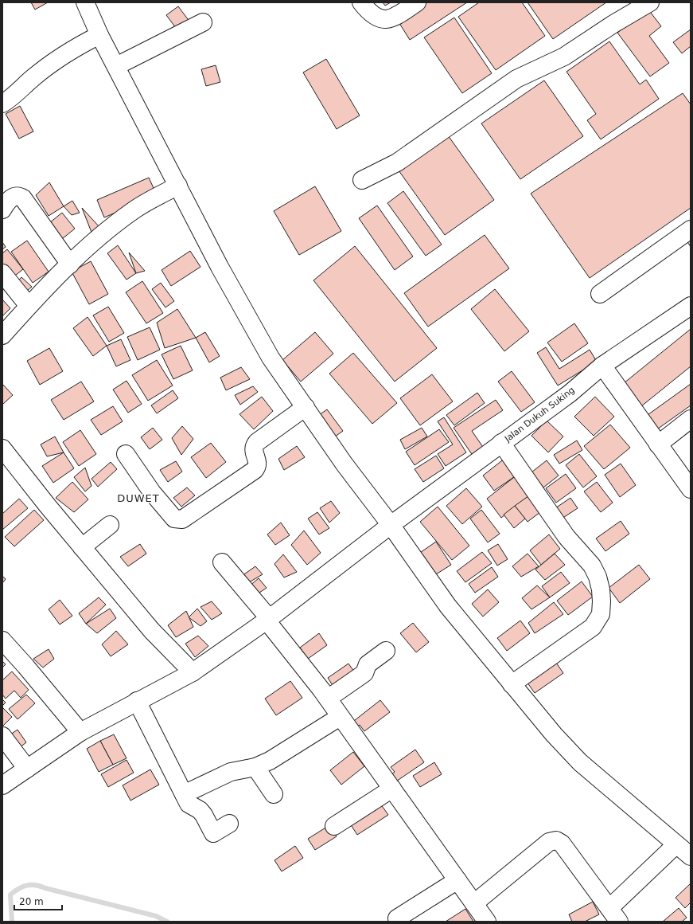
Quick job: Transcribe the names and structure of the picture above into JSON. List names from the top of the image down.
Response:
{
  "streets": {
    "street": ["Jalan Dukuh Suking"]
  },
  "districts": ["DUWET"],
  "scale_bar": "20 m"
}
